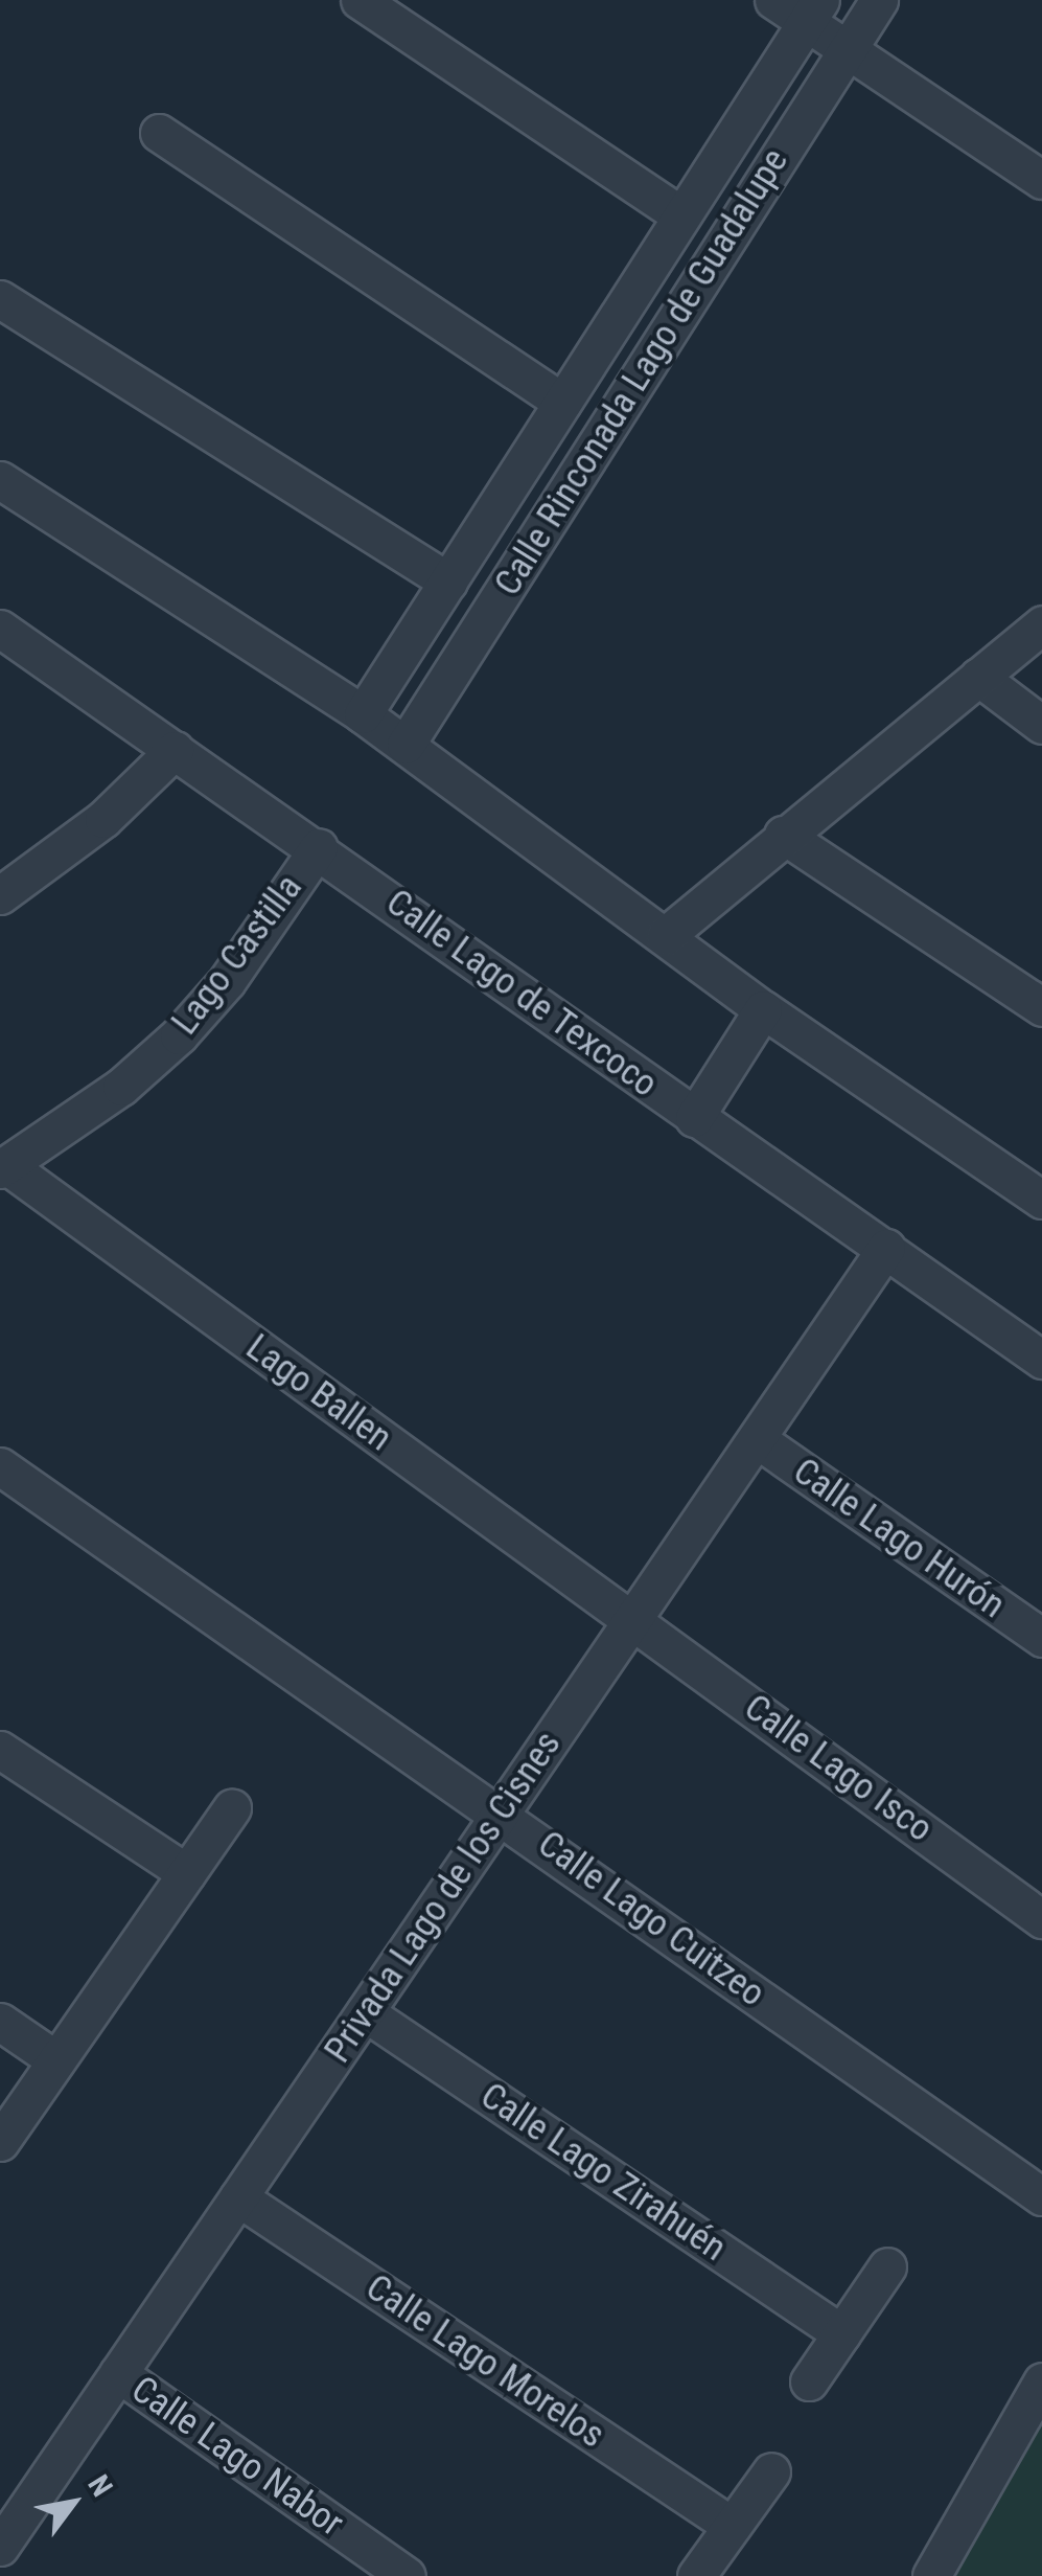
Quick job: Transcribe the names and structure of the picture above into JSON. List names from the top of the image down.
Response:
{
  "streets": {
    "street": [
      "Calle Rinconada Lago de Guadalupe",
      "Lago Castilla",
      "Calle Lago de Texcoco",
      "Lago Ballen",
      "Calle Lago Hurón",
      "Calle Lago Isco",
      "Privada Lago de los Cisnes",
      "Calle Lago Cuitzeo",
      "Calle Lago Zirahuén",
      "Calle Lago Morelos",
      "Calle Lago Nabor"
    ]
  },
  "crossings": [
    ["Lago Castilla", "Calle Lago de Texcoco"],
    ["Lago Castilla", "Lago Ballen"],
    ["Calle Lago de Texcoco", "Privada Lago de los Cisnes"],
    ["Lago Ballen", "Calle Lago Isco"],
    ["Lago Ballen", "Privada Lago de los Cisnes"],
    ["Calle Lago Hurón", "Privada Lago de los Cisnes"],
    ["Calle Lago Isco", "Privada Lago de los Cisnes"],
    ["Privada Lago de los Cisnes", "Calle Lago Cuitzeo"],
    ["Privada Lago de los Cisnes", "Calle Lago Zirahuén"],
    ["Privada Lago de los Cisnes", "Calle Lago Morelos"],
    ["Privada Lago de los Cisnes", "Calle Lago Nabor"]
  ],
  "north": "top right"
}
